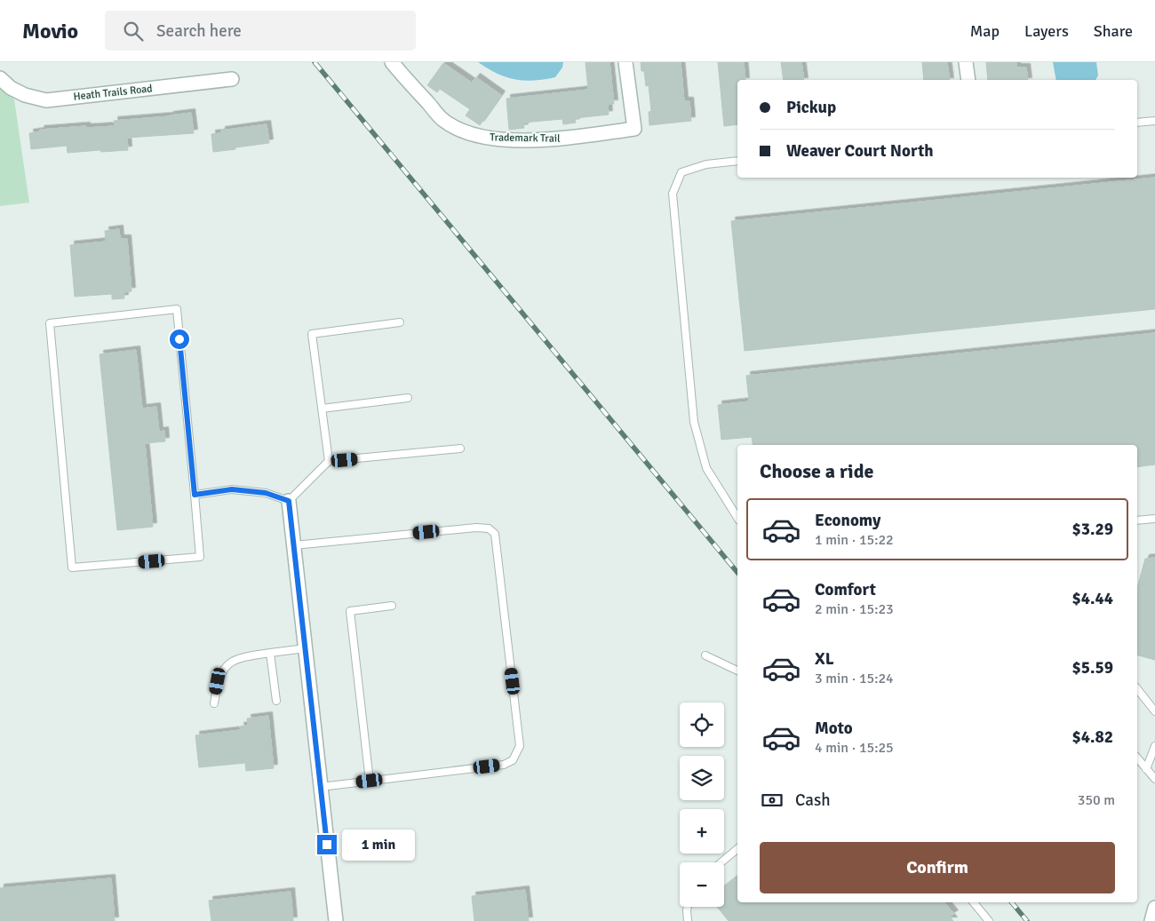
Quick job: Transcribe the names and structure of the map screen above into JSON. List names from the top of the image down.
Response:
{
  "streets": {
    "street": ["Heath Trails Road", "Trademark Trail"]
  },
  "page": {
    "header": "Movio",
    "search": "Search here",
    "nav": ["Map", "Layers", "Share"],
    "banner": ["Pickup", "Weaver Court North"],
    "heading": "Choose a ride",
    "list": [
      {
        "name": "Economy",
        "note": "1 min · 15:22",
        "value": "$3.29"
      },
      {
        "name": "Comfort",
        "note": "2 min · 15:23",
        "value": "$4.44"
      },
      {
        "name": "XL",
        "note": "3 min · 15:24",
        "value": "$5.59"
      },
      {
        "name": "Moto",
        "note": "4 min · 15:25",
        "value": "$4.82"
      }
    ],
    "map_buttons": ["+", "−"],
    "pay": ["Cash", "350 m"],
    "bubble": "1 min",
    "buttons": "Confirm"
  }
}
